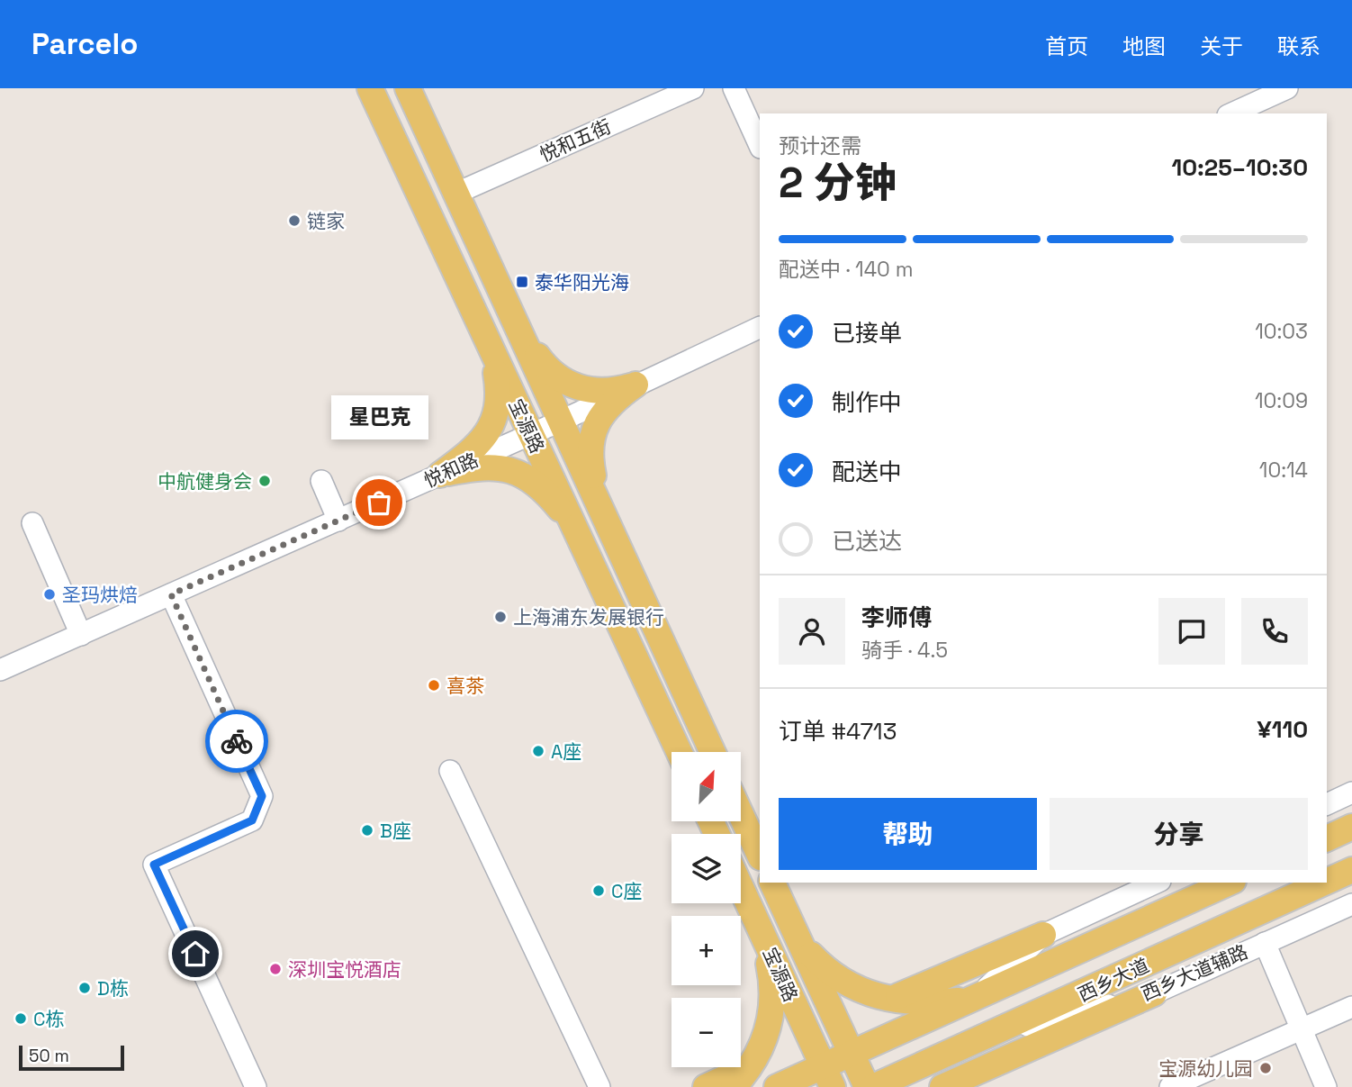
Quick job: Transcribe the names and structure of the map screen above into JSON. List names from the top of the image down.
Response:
{
  "streets": {
    "main road": ["宝源路", "西乡大道"],
    "street": ["悦和五街", "悦和路", "西乡大道辅路"]
  },
  "crossings": [
    ["悦和五街", "宝源路"],
    ["宝源路", "悦和路"],
    ["宝源路", "西乡大道"],
    ["西乡大道辅路", "西乡大道"]
  ],
  "places": {
    "other": [
      "链家",
      "中航健身会",
      "星巴克",
      "圣玛烘焙",
      "上海浦东发展银行",
      "喜茶",
      "A座",
      "B座",
      "C座",
      "深圳宝悦酒店",
      "D栋",
      "C栋",
      "宝源幼儿园"
    ],
    "transit": ["泰华阳光海"]
  },
  "scale_bar": "50 m",
  "north": "top right",
  "page": {
    "header": "Parcelo",
    "nav": [
      "首页",
      "地图",
      "关于",
      "联系"
    ],
    "heading": ["2 分钟", "预计还需", "10:25–10:30"],
    "panel": [
      "李师傅",
      "骑手 · 4.5",
      "订单 #4713",
      "¥110"
    ],
    "bar": "配送中 · 140 m",
    "list": [
      ["已接单", "10:03"],
      ["制作中", "10:09"],
      ["配送中", "10:14"],
      "已送达"
    ],
    "bubble": "星巴克",
    "map_buttons": ["+", "−"],
    "buttons": ["帮助", "分享"],
    "scale": "50 m"
  }
}
